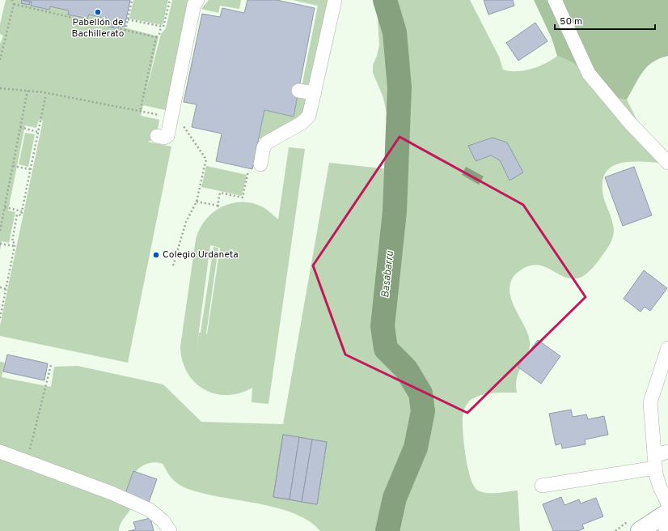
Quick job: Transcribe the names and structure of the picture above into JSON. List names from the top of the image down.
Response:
{
  "water": ["Basabarru"],
  "places": ["Pabellón de Bachillerato", "Colegio Urdaneta"],
  "scale_bar": "50 m"
}
